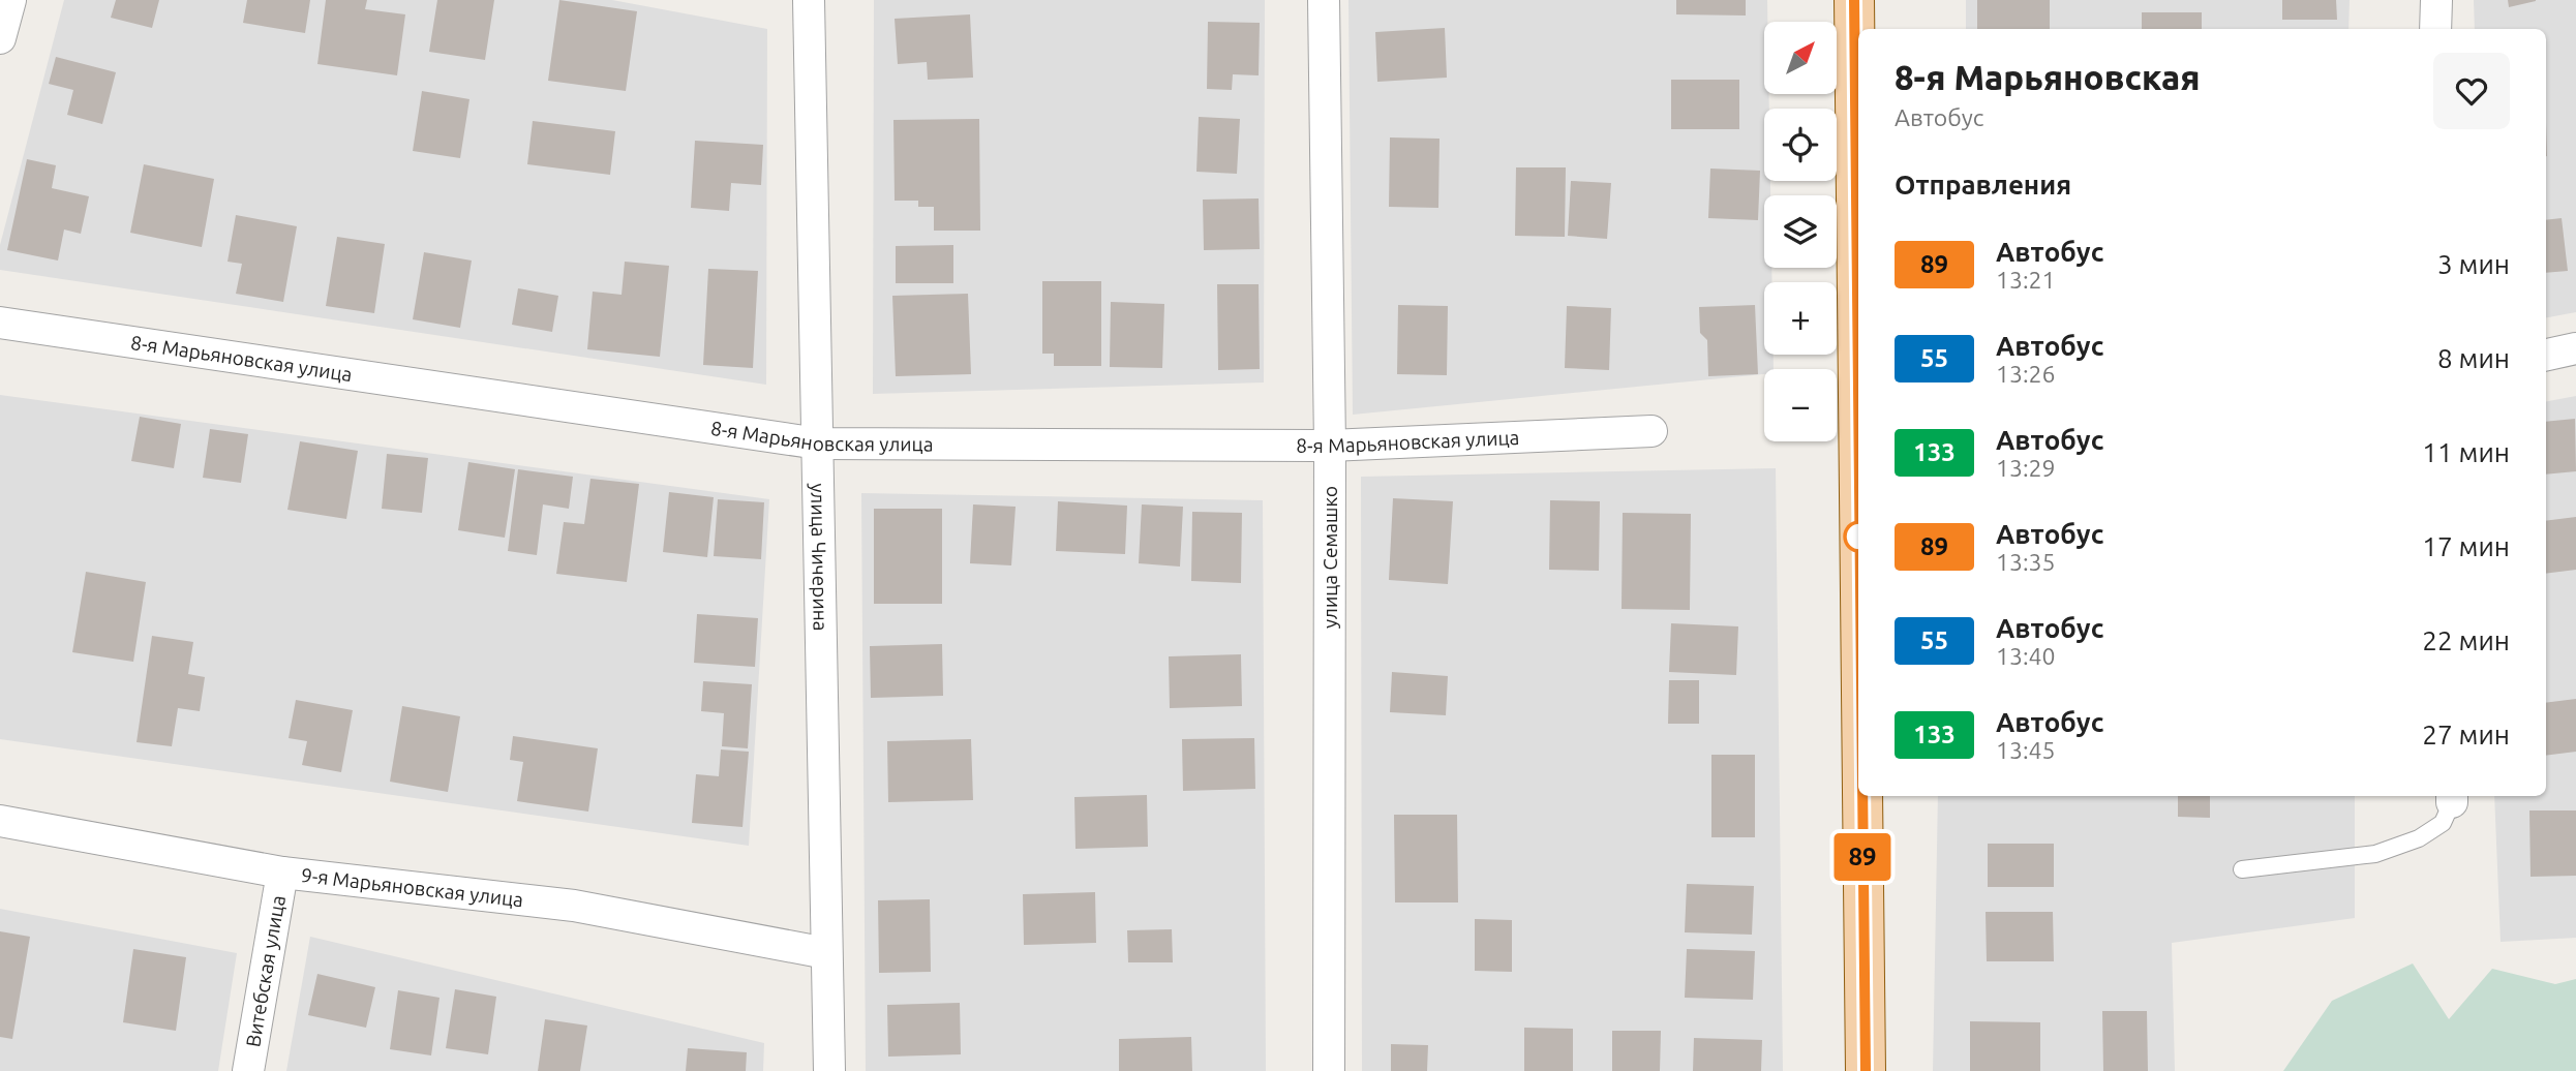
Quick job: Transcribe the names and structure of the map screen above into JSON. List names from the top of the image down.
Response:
{
  "streets": {
    "street": [
      "8-я Марьяновская улица",
      "улица Чичерина",
      "улица Семашко",
      "9-я Марьяновская улица",
      "Витебская улица"
    ]
  },
  "crossings": [
    ["8-я Марьяновская улица", "улица Чичерина"],
    ["8-я Марьяновская улица", "улица Семашко"],
    ["улица Чичерина", "9-я Марьяновская улица"],
    ["9-я Марьяновская улица", "Витебская улица"]
  ],
  "lines": ["bus line 89"],
  "north": "top right",
  "page": {
    "on_map": "89",
    "map_buttons": ["+", "−"],
    "heading": [
      ["8-я Марьяновская", "Автобус"],
      "Отправления"
    ],
    "list": [
      {
        "mark": "89",
        "name": "Автобус",
        "note": "13:21",
        "value": "3 мин"
      },
      {
        "mark": "55",
        "name": "Автобус",
        "note": "13:26",
        "value": "8 мин"
      },
      {
        "mark": "133",
        "name": "Автобус",
        "note": "13:29",
        "value": "11 мин"
      },
      {
        "mark": "89",
        "name": "Автобус",
        "note": "13:35",
        "value": "17 мин"
      },
      {
        "mark": "55",
        "name": "Автобус",
        "note": "13:40",
        "value": "22 мин"
      },
      {
        "mark": "133",
        "name": "Автобус",
        "note": "13:45",
        "value": "27 мин"
      }
    ]
  }
}
